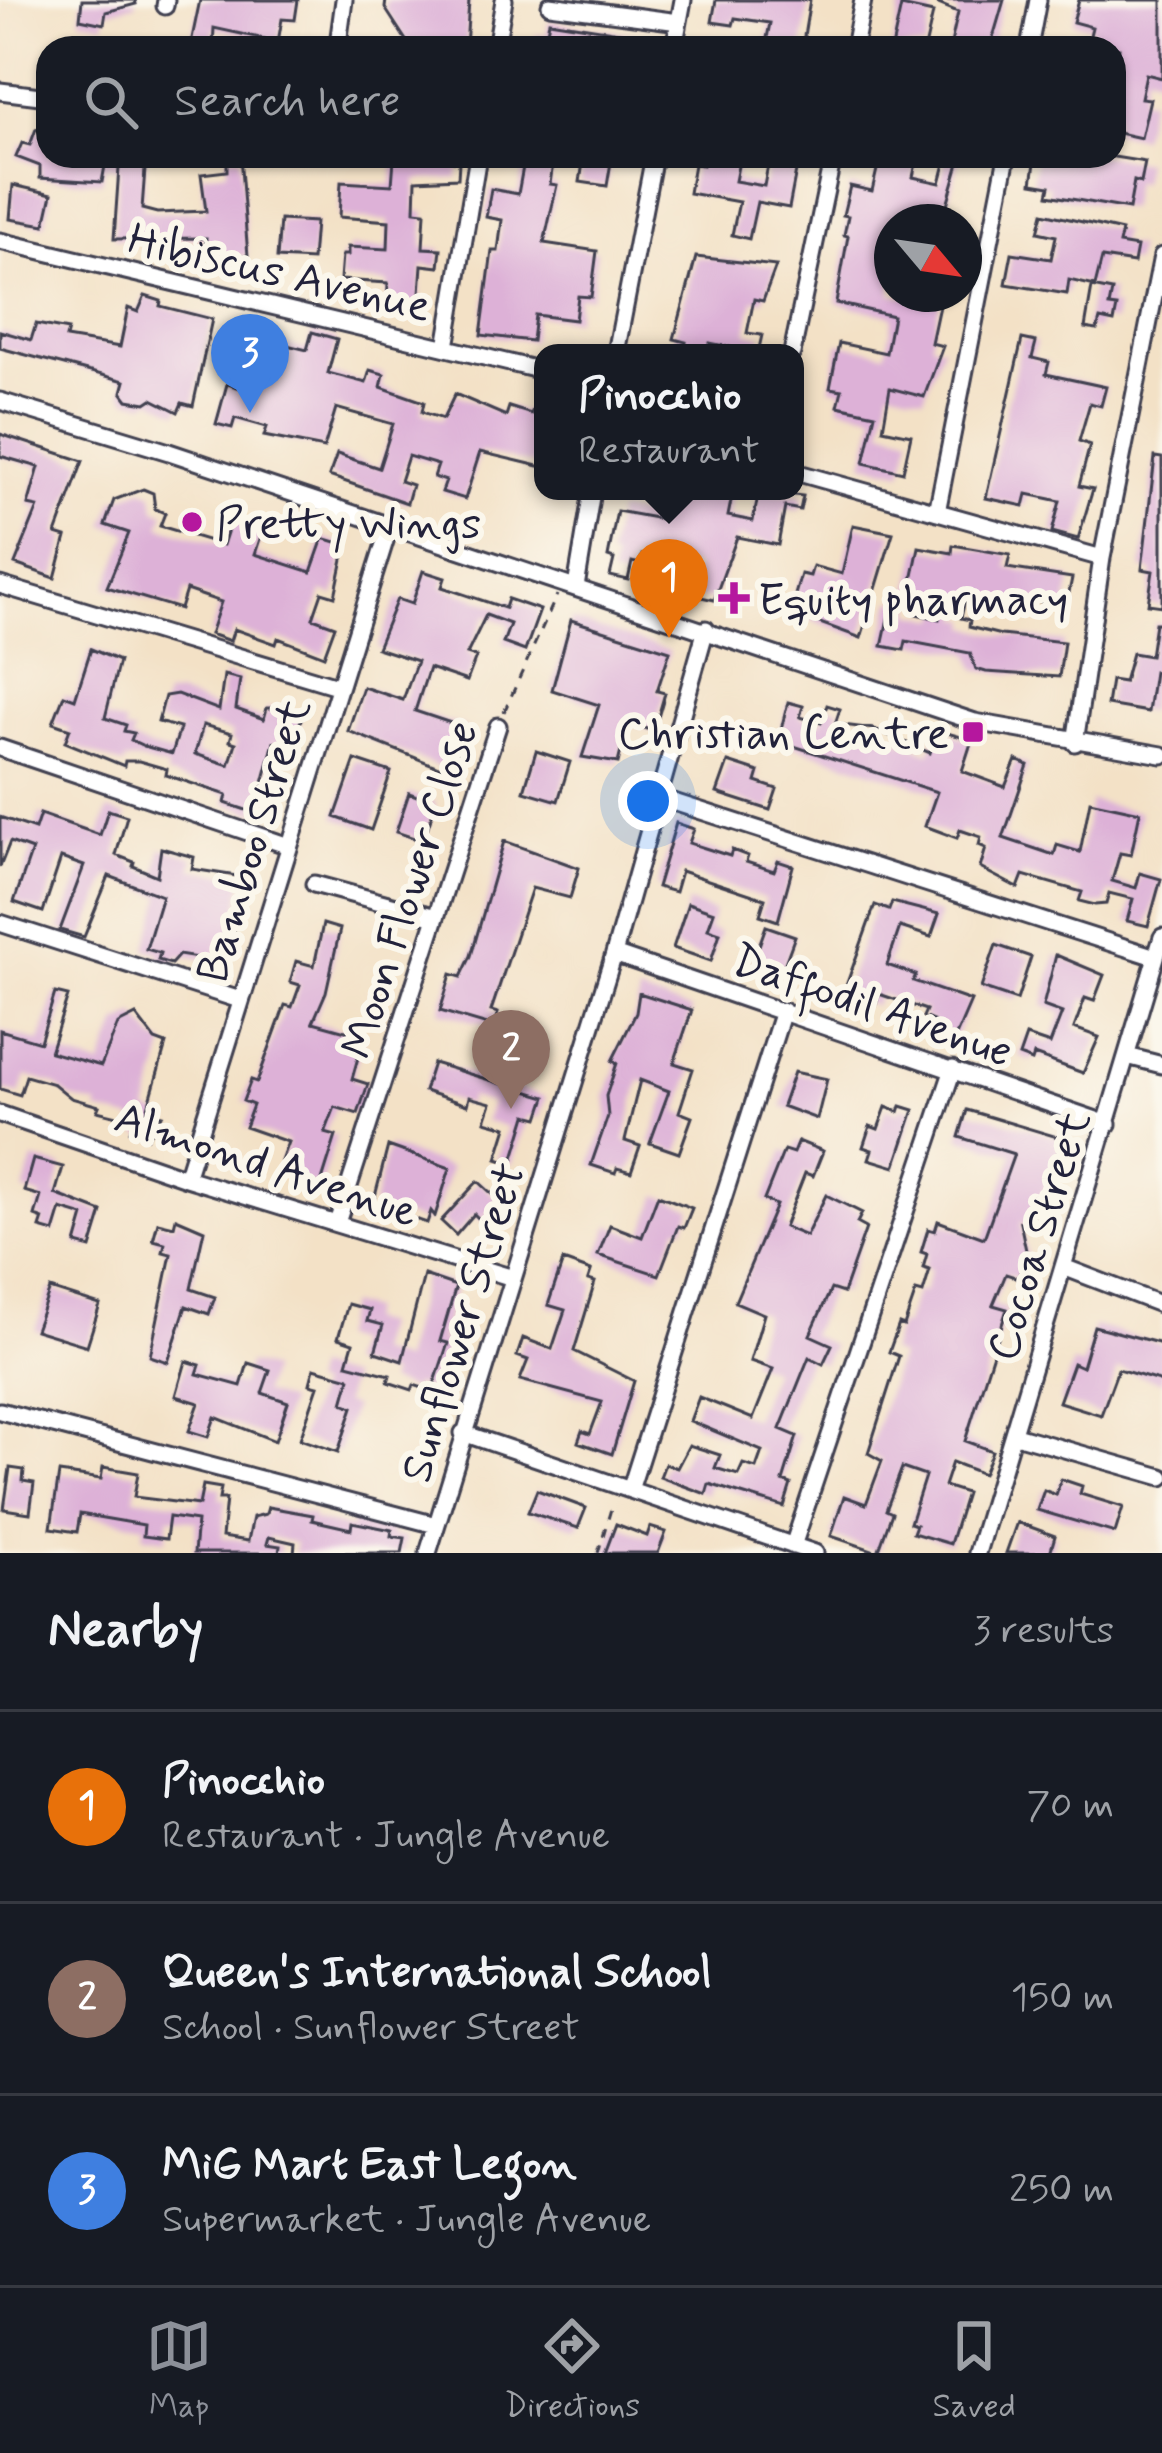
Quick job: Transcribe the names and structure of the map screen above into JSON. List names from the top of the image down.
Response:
{
  "streets": {
    "street": [
      "Hibiscus Avenue",
      "Bamboo Street",
      "Moon Flower Close",
      "Daffodil Avenue",
      "Almond Avenue",
      "Cocoa Street",
      "Sunflower Street"
    ]
  },
  "crossings": [
    ["Bamboo Street", "Almond Avenue"],
    ["Moon Flower Close", "Almond Avenue"],
    ["Daffodil Avenue", "Cocoa Street"],
    ["Daffodil Avenue", "Sunflower Street"],
    ["Almond Avenue", "Sunflower Street"]
  ],
  "places": {
    "other": ["Pretty Wings"],
    "health": ["Equity pharmacy"],
    "transit": ["Christian Centre"]
  },
  "north": "bottom right",
  "page": {
    "search": "Search here",
    "pins": ["3", "1", "2"],
    "popup": ["Pinocchio", "Restaurant"],
    "heading": ["Nearby", "3 results"],
    "list": [
      {
        "mark": "1",
        "name": "Pinocchio",
        "note": "Restaurant · Jungle Avenue",
        "value": "70 m"
      },
      {
        "mark": "2",
        "name": "Queen's International School",
        "note": "School · Sunflower Street",
        "value": "150 m"
      },
      {
        "mark": "3",
        "name": "MiG Mart East Legon",
        "note": "Supermarket · Jungle Avenue",
        "value": "250 m"
      }
    ],
    "nav": ["Map", "Directions", "Saved"]
  }
}
